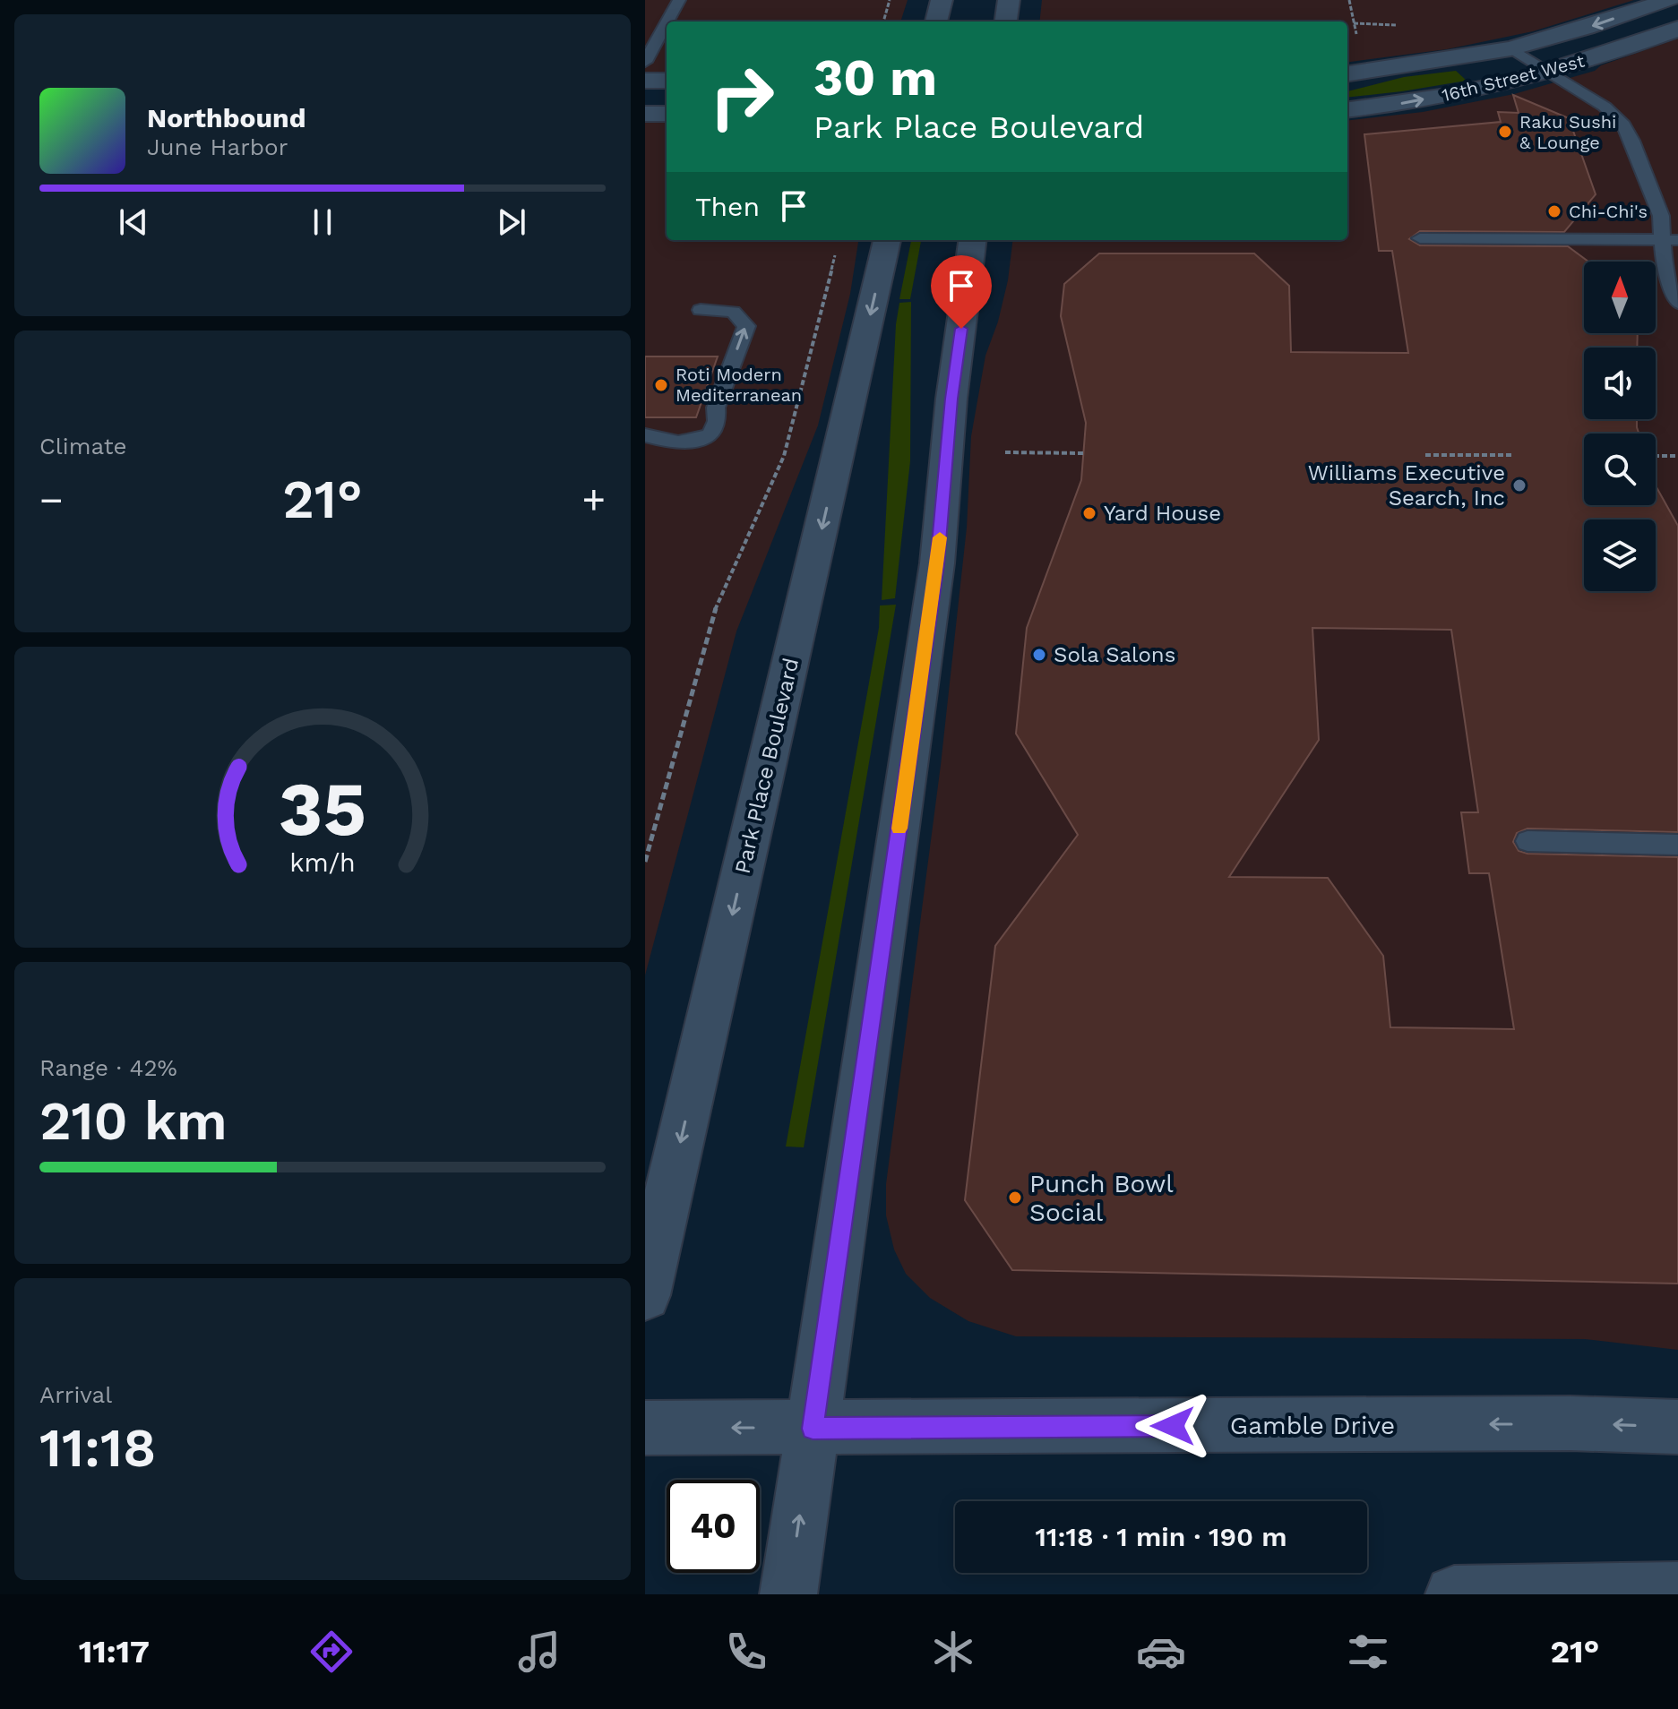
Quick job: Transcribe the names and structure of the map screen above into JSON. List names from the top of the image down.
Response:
{
  "streets": {
    "street": ["16th Street West", "Park Place Boulevard", "Gamble Drive"]
  },
  "one_way": ["Gamble Drive"],
  "places": [
    "Raku Sushi & Lounge",
    "Chi-Chi's",
    "Roti Modern Mediterranean",
    "Williams Executive Search, Inc",
    "Yard House",
    "Sola Salons",
    "Punch Bowl Social"
  ],
  "north": "top",
  "page": {
    "turn": ["30 m", "Park Place Boulevard"],
    "song": ["Northbound", "June Harbor"],
    "then": "Then",
    "tile": [
      "Climate",
      ["Range · 42%", "210 km"],
      ["Arrival", "11:18"]
    ],
    "heat": ["−", "21°", "+"],
    "limit": "40",
    "trip": "11:18 · 1 min · 190 m",
    "tabs": ["11:17", "21°"],
    "gauge": ["35", "km/h"]
  }
}
